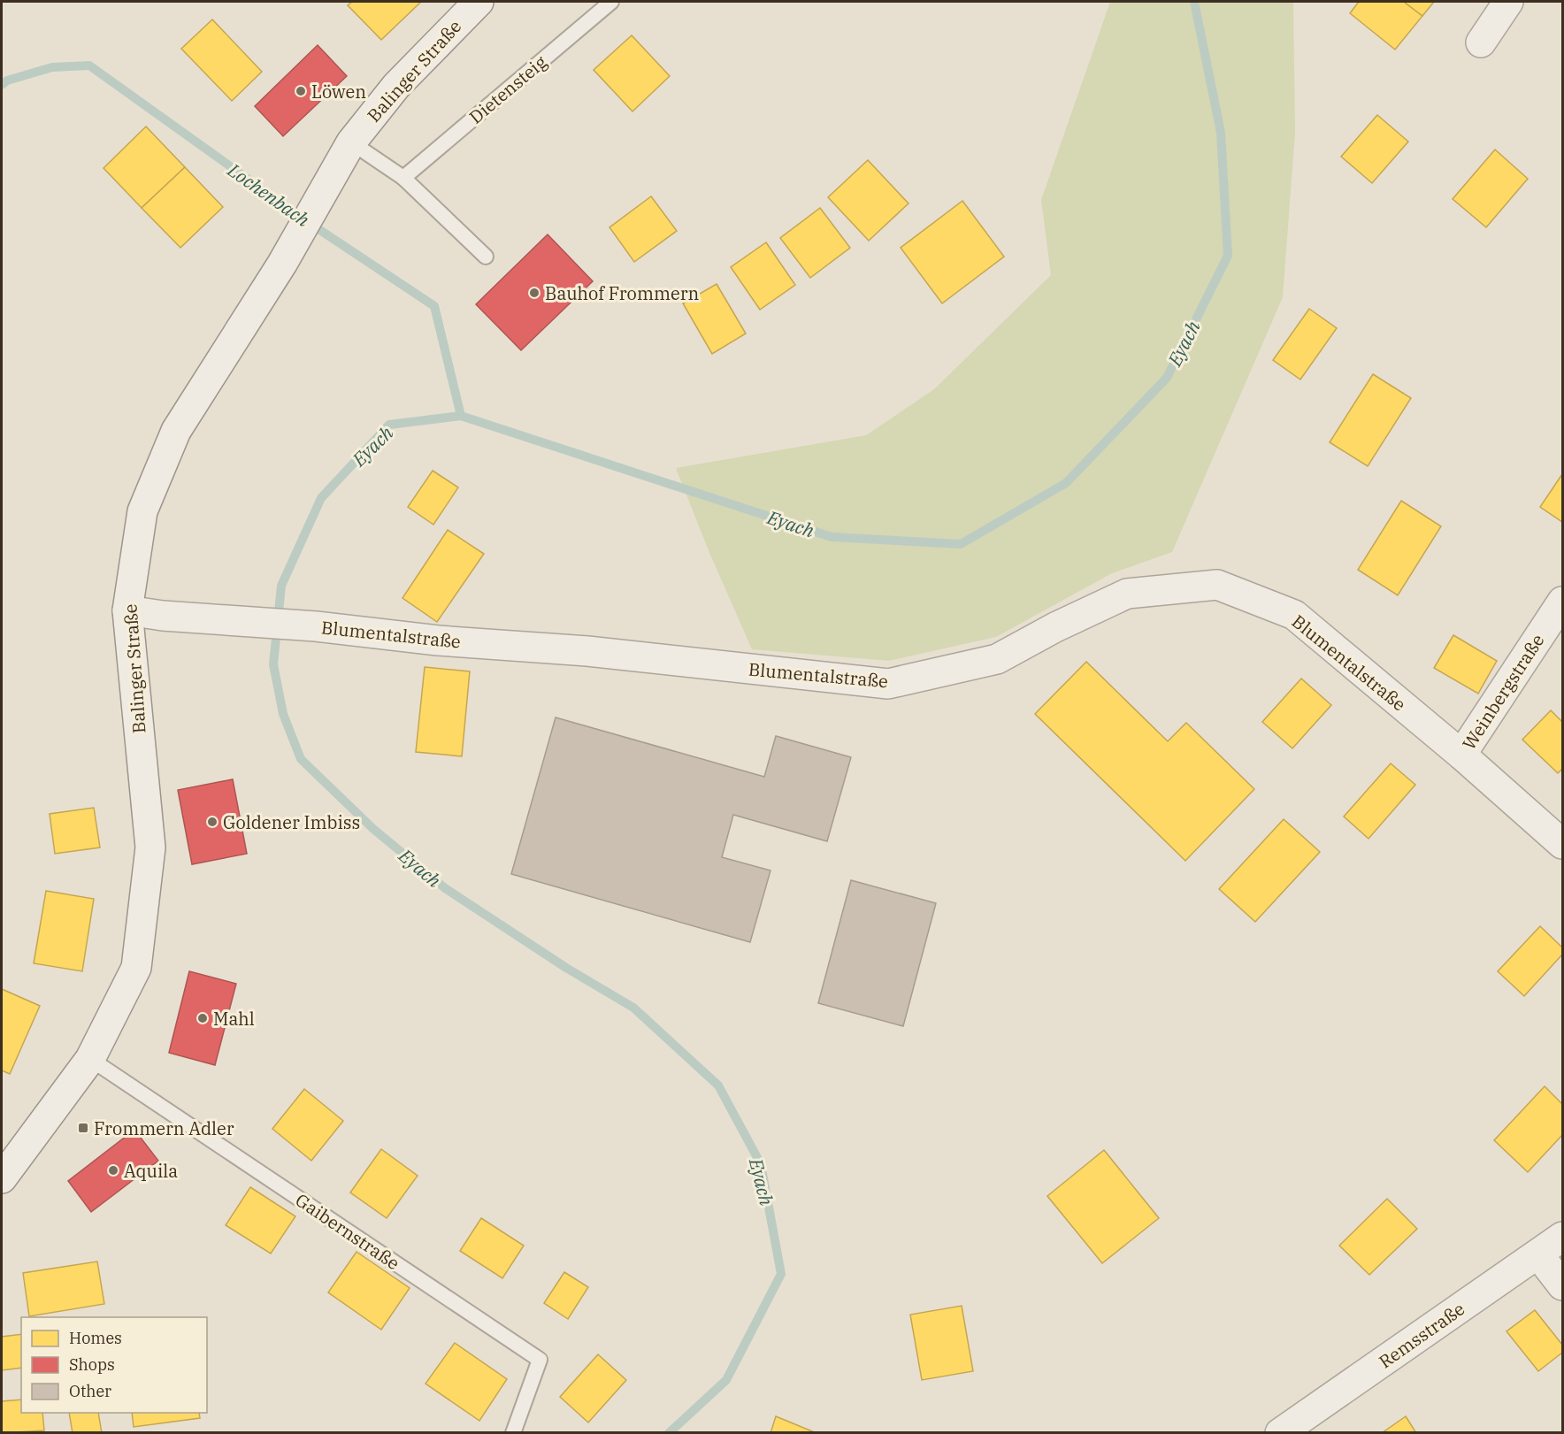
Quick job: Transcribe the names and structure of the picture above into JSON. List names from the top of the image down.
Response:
{
  "streets": {
    "street": [
      "Balinger Straße",
      "Blumentalstraße",
      "Weinbergstraße",
      "Remsstraße"
    ],
    "lane": ["Dietensteig", "Gaibernstraße"]
  },
  "crossings": [
    ["Balinger Straße", "Blumentalstraße"],
    ["Balinger Straße", "Gaibernstraße"],
    ["Blumentalstraße", "Weinbergstraße"]
  ],
  "water": ["Lochenbach", "Eyach"],
  "places": {
    "other": [
      "Löwen",
      "Bauhof Frommern",
      "Goldener Imbiss",
      "Mahl",
      "Aquila"
    ],
    "transit": ["Frommern Adler"]
  },
  "legend": ["Homes", "Shops", "Other"]
}
